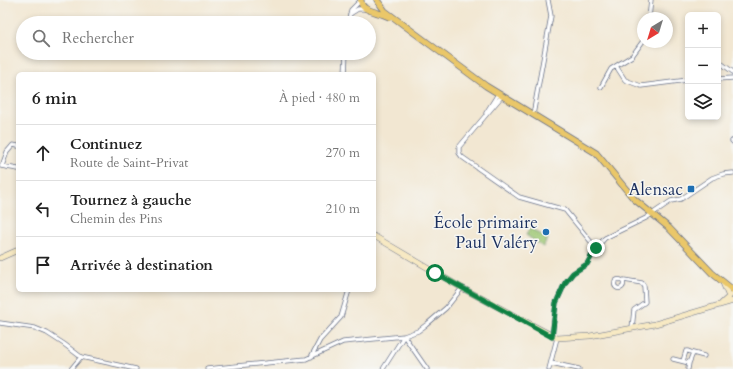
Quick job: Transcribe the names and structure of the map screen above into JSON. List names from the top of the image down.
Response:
{
  "places": {
    "transit": ["Alensac"],
    "other": ["École primaire Paul Valéry"]
  },
  "north": "bottom left",
  "page": {
    "map_buttons": ["+", "−"],
    "search": "Rechercher",
    "heading": ["6 min", "À pied · 480 m"],
    "list": [
      ["Continuez", "Route de Saint-Privat", "270 m"],
      ["Tournez à gauche", "Chemin des Pins", "210 m"],
      "Arrivée à destination"
    ]
  }
}
